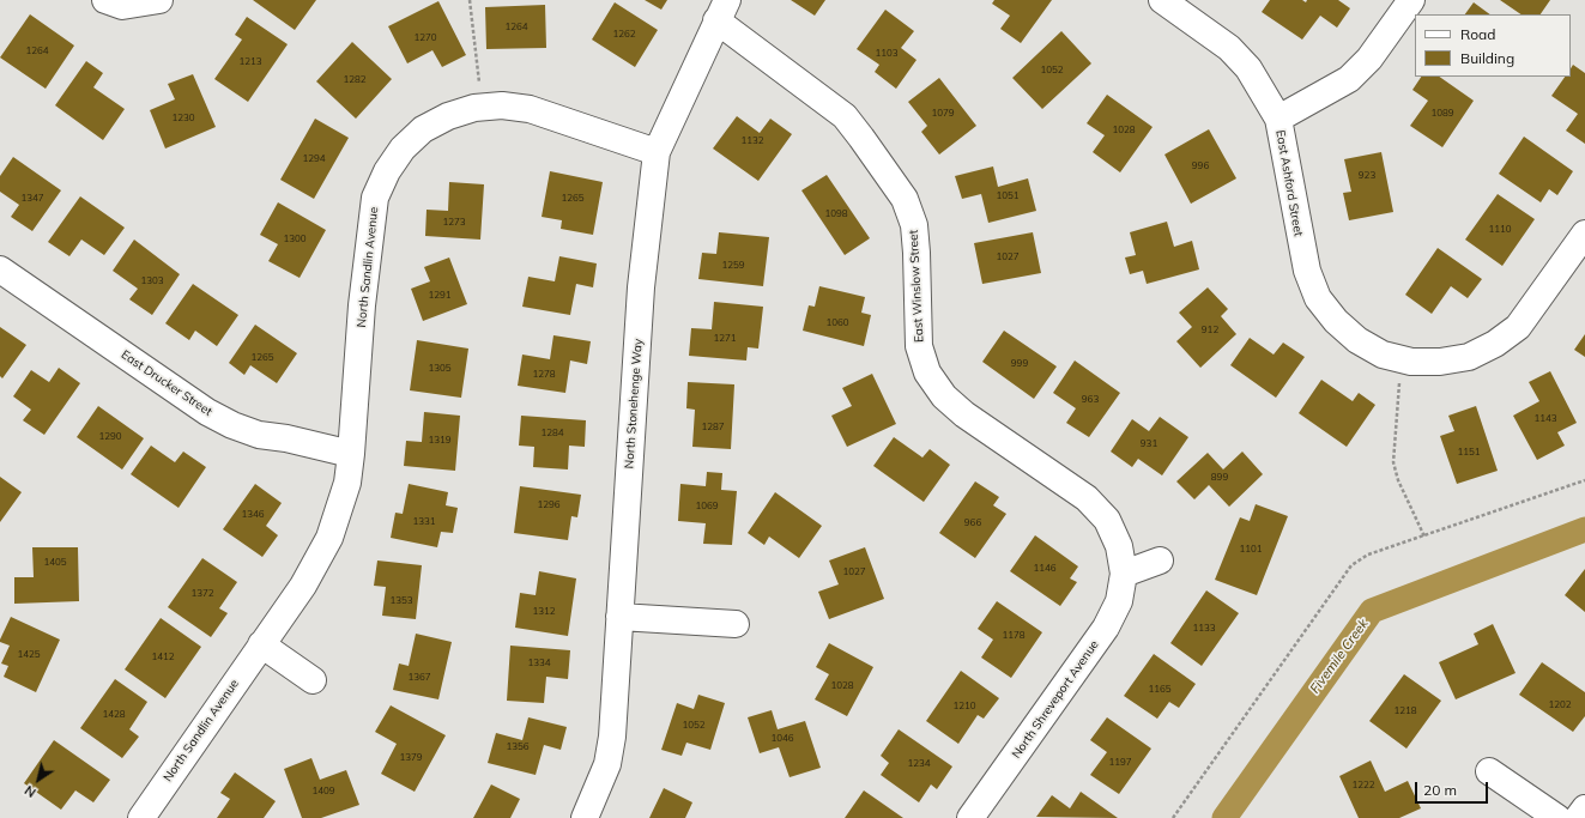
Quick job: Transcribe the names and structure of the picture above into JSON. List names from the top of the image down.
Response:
{
  "streets": {
    "street": [
      "East Ashford Street",
      "North Sandlin Avenue",
      "East Winslow Street",
      "East Drucker Street",
      "North Stonehenge Way",
      "North Shreveport Avenue"
    ]
  },
  "crossings": [
    ["North Sandlin Avenue", "East Drucker Street"],
    ["North Sandlin Avenue", "North Stonehenge Way"],
    ["East Winslow Street", "North Stonehenge Way"],
    ["East Winslow Street", "North Shreveport Avenue"]
  ],
  "water": ["Fivemile Creek"],
  "house_numbers": [
    "1264",
    "1262",
    "1270",
    "1264",
    "1103",
    "1213",
    "1052",
    "1282",
    "1079",
    "1089",
    "1230",
    "1028",
    "1132",
    "1294",
    "996",
    "923",
    "1051",
    "1347",
    "1265",
    "1098",
    "1273",
    "1110",
    "1300",
    "1027",
    "1259",
    "1303",
    "1291",
    "1060",
    "912",
    "1271",
    "1265",
    "999",
    "1305",
    "1278",
    "963",
    "1143",
    "1287",
    "1284",
    "1290",
    "1319",
    "931",
    "1151",
    "899",
    "1296",
    "1069",
    "1346",
    "1331",
    "966",
    "1101",
    "1405",
    "1146",
    "1027",
    "1372",
    "1353",
    "1312",
    "1133",
    "1178",
    "1425",
    "1412",
    "1334",
    "1367",
    "1028",
    "1165",
    "1202",
    "1210",
    "1218",
    "1428",
    "1052",
    "1046",
    "1356",
    "1379",
    "1197",
    "1234",
    "1222",
    "1409"
  ],
  "legend": ["Road", "Building"],
  "scale_bar": "20 m",
  "north": "bottom left"
}
